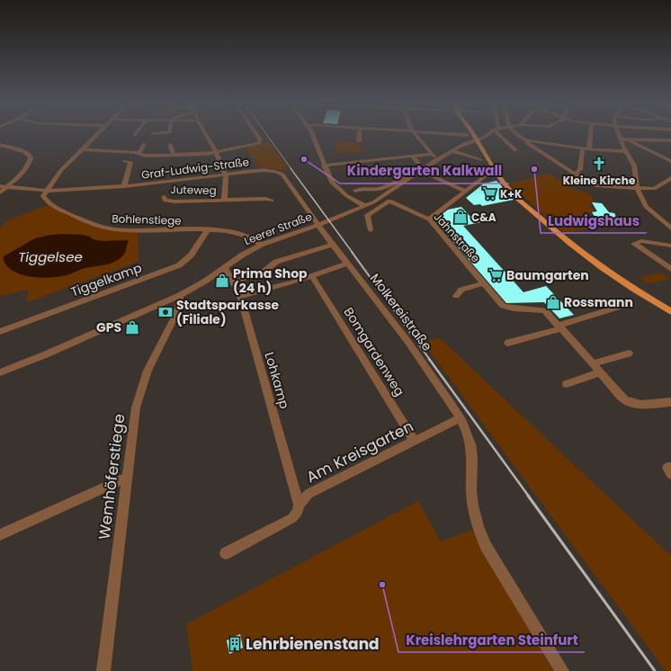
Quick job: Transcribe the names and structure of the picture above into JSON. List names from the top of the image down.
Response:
{
  "streets": {
    "street": [
      "Graf-Ludwig-Straße",
      "Juteweg",
      "Bohlenstiege",
      "Leerer Straße",
      "Jahnstraße",
      "Tiggelkamp",
      "Molkereistraße",
      "Bomgardenweg",
      "Lohkamp",
      "Am Kreisgarten",
      "Wemhöferstiege"
    ]
  },
  "crossings": [
    ["Graf-Ludwig-Straße", "Juteweg"],
    ["Graf-Ludwig-Straße", "Bohlenstiege"],
    ["Graf-Ludwig-Straße", "Leerer Straße"],
    ["Graf-Ludwig-Straße", "Molkereistraße"],
    ["Bohlenstiege", "Leerer Straße"],
    ["Bohlenstiege", "Tiggelkamp"],
    ["Leerer Straße", "Molkereistraße"],
    ["Leerer Straße", "Lohkamp"],
    ["Leerer Straße", "Wemhöferstiege"],
    ["Molkereistraße", "Am Kreisgarten"],
    ["Bomgardenweg", "Am Kreisgarten"],
    ["Lohkamp", "Am Kreisgarten"]
  ],
  "water": ["Tiggelsee"],
  "places": {
    "other": ["Kindergarten Kalkwall", "Ludwigshaus", "Kreislehrgarten Steinfurt"],
    "church": ["Kleine Kirche"],
    "supermarket": ["K+K", "Baumgarten"],
    "shop": [
      "C&A",
      "Prima Shop (24 h)",
      "Rossmann",
      "GPS"
    ],
    "bank": ["Stadtsparkasse (Filiale)"],
    "building": ["Lehrbienenstand"]
  }
}
